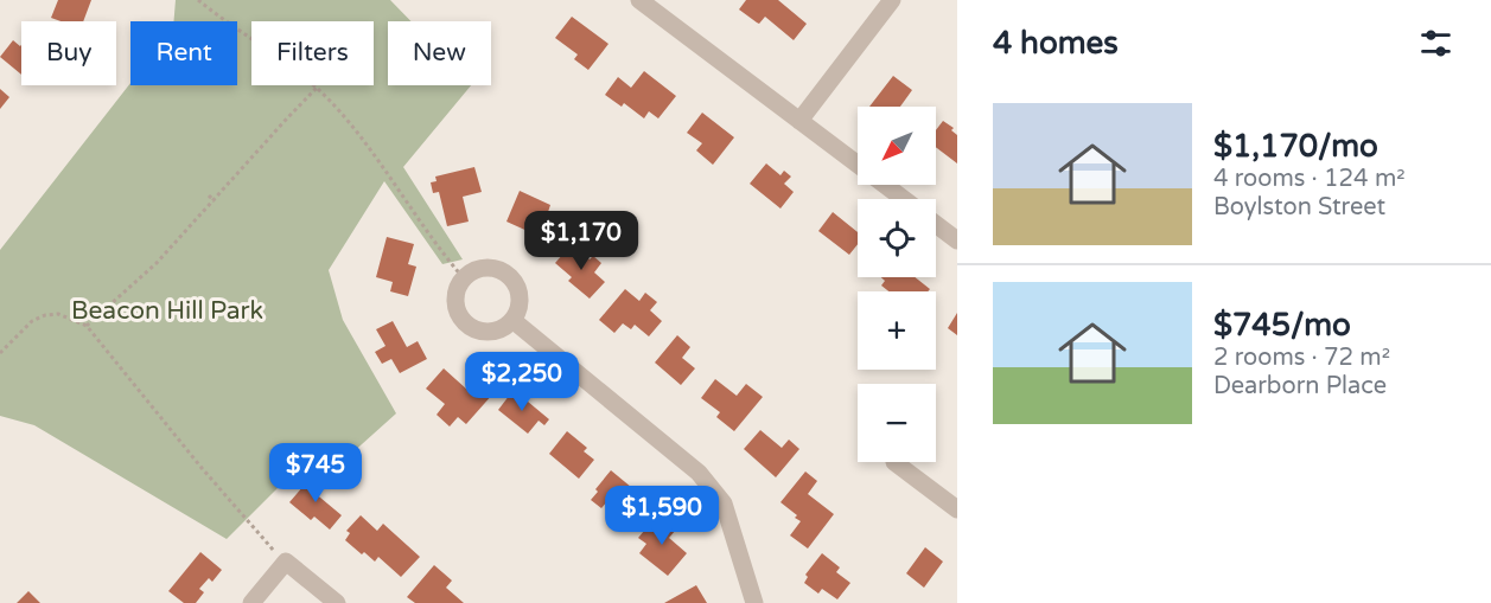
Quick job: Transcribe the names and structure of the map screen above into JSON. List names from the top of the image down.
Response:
{
  "parks": ["Beacon Hill Park"],
  "north": "bottom left",
  "page": {
    "heading": "4 homes",
    "chip": [
      "Buy",
      "Rent",
      "Filters",
      "New"
    ],
    "list": [
      {
        "name": "$1,170/mo",
        "note": "4 rooms · 124 m² · Boylston Street"
      },
      {
        "name": "$745/mo",
        "note": "2 rooms · 72 m² · Dearborn Place"
      }
    ],
    "map_buttons": ["+", "−"],
    "price": [
      "$1,170",
      "$2,250",
      "$745",
      "$1,590"
    ]
  }
}
